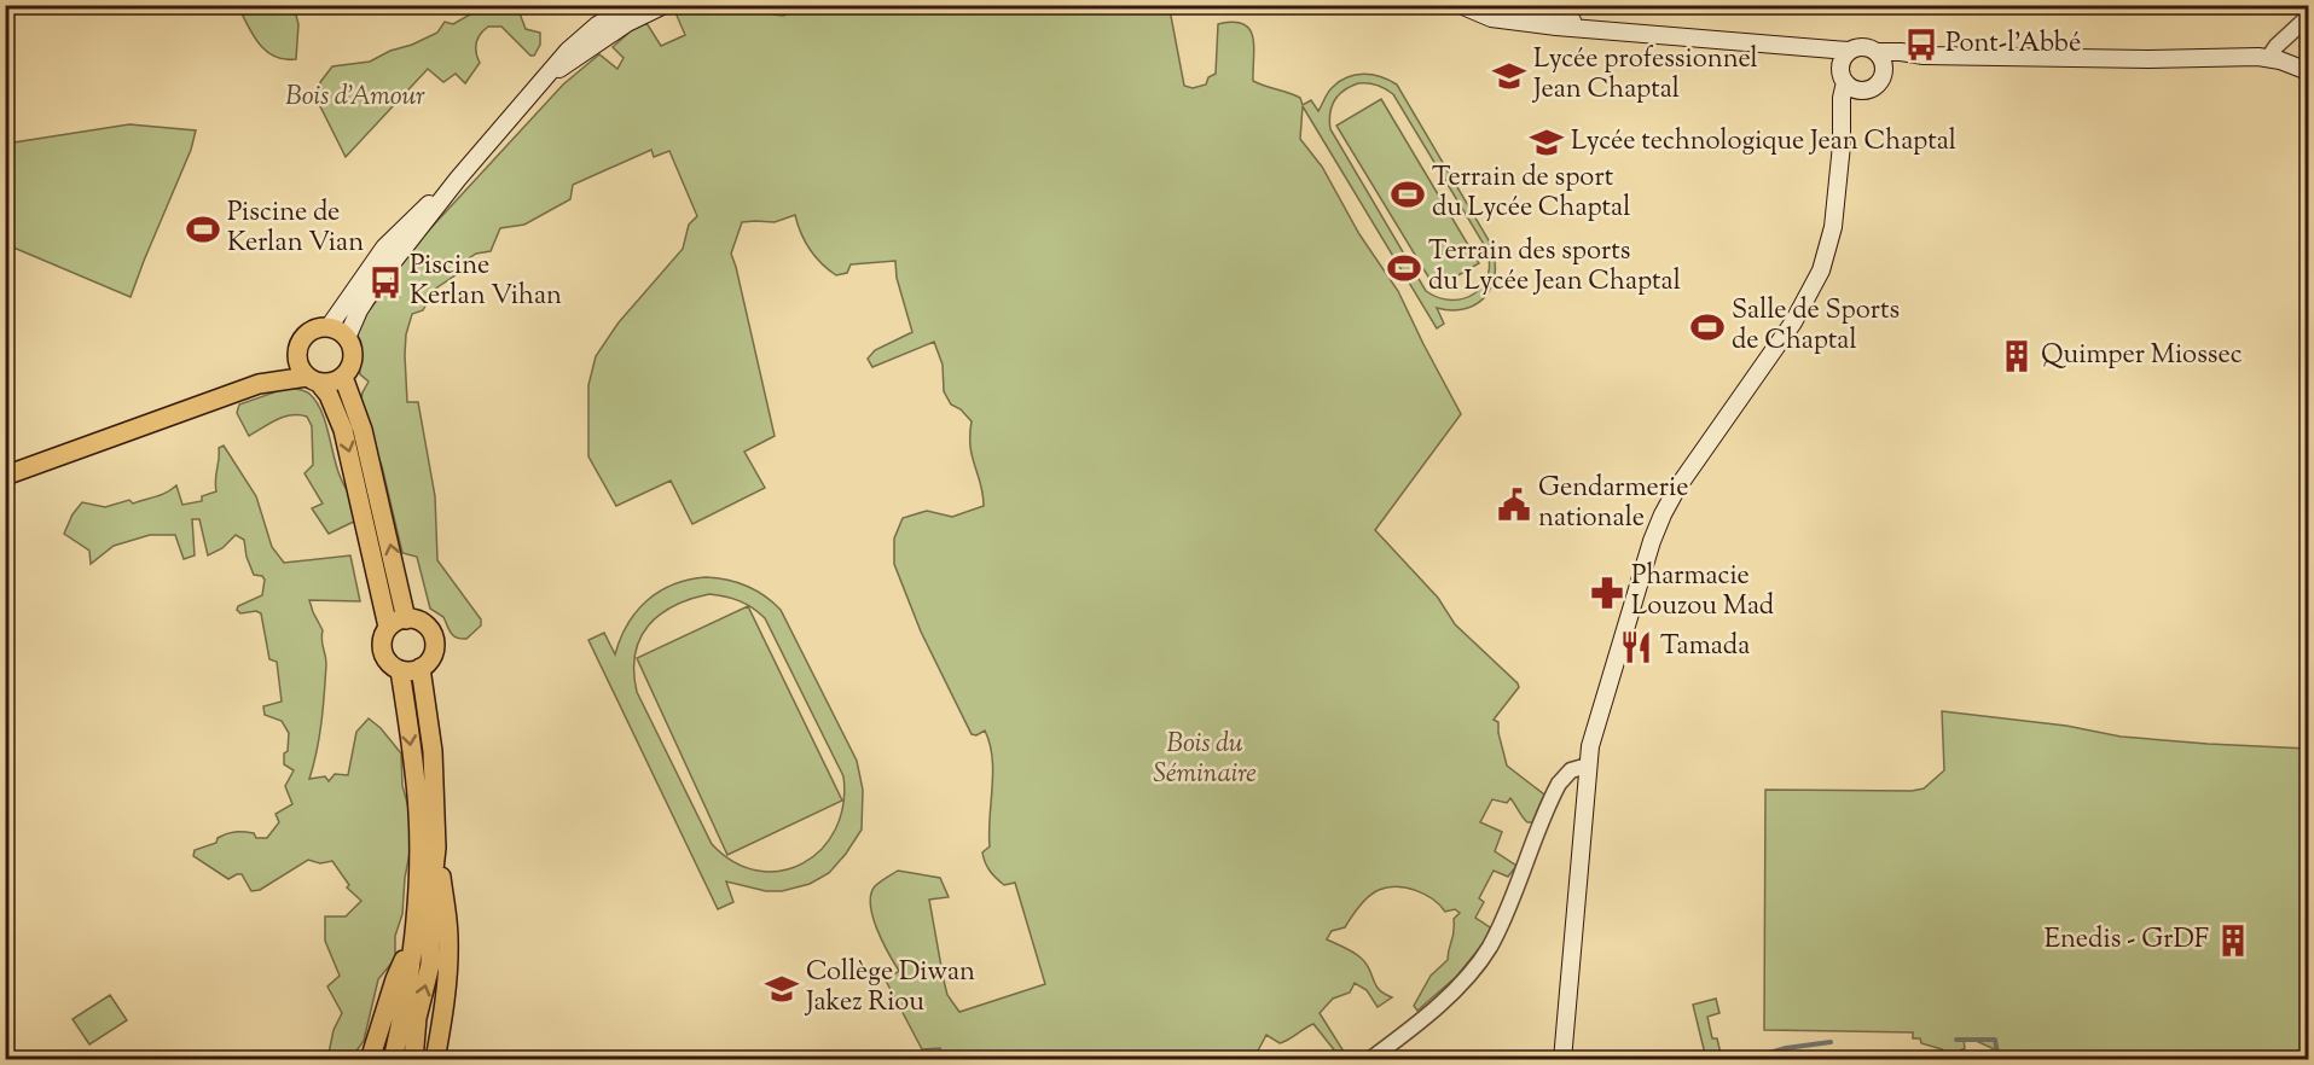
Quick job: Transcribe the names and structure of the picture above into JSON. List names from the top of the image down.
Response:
{
  "parks": ["Bois d'Amour", "Bois du Séminaire"],
  "places": {
    "bus stop": ["Pont-l'Abbé", "Piscine Kerlan Vihan"],
    "school or university": ["Lycée professionnel Jean Chaptal", "Lycée technologique Jean Chaptal", "Collège Diwan Jakez Riou"],
    "sports": [
      "Terrain de sport du Lycée Chaptal",
      "Piscine de Kerlan Vian",
      "Terrain des sports du Lycée Jean Chaptal",
      "Salle de Sports de Chaptal"
    ],
    "building": ["Quimper Miossec", "Enedis - GrDF"],
    "public building": ["Gendarmerie nationale"],
    "pharmacy": ["Pharmacie Louzou Mad"],
    "restaurant": ["Tamada"]
  }
}
